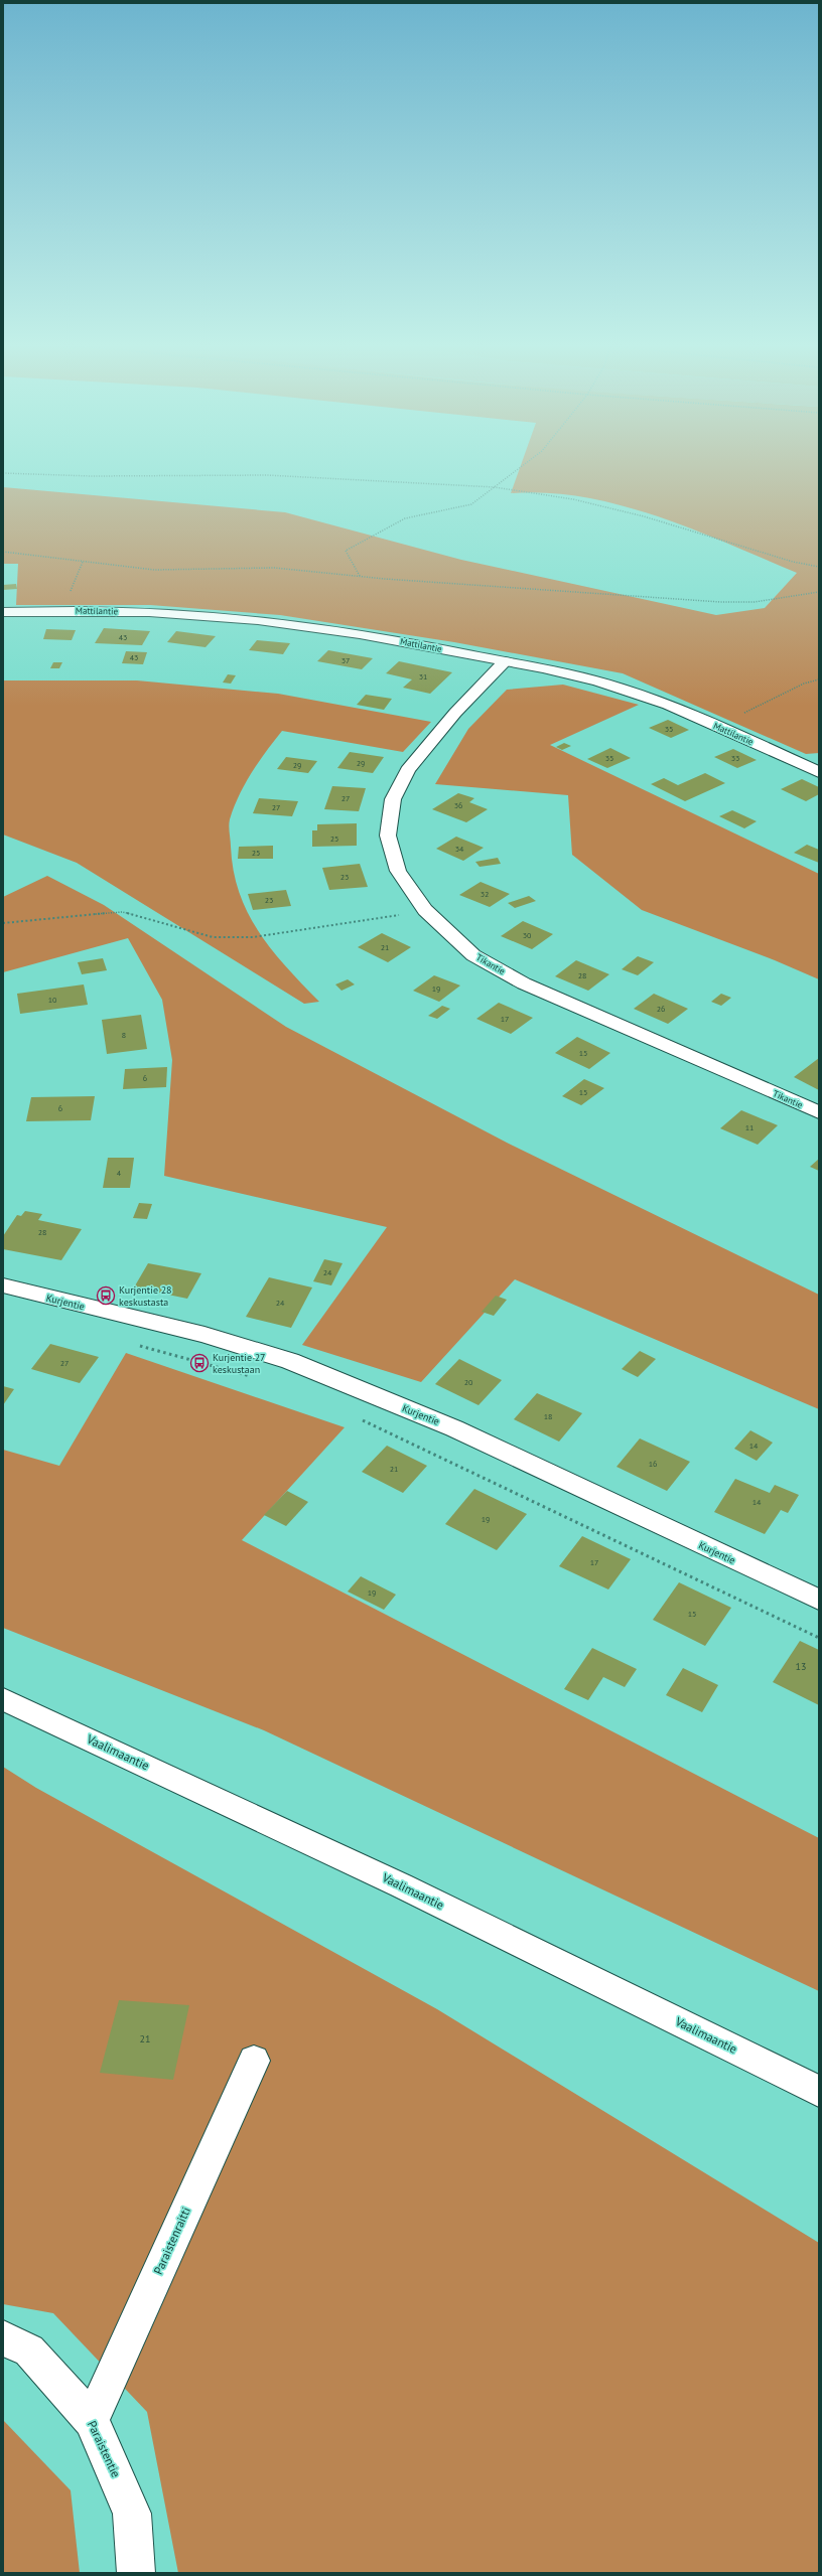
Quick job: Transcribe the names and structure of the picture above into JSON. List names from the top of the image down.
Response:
{
  "streets": {
    "street": [
      "Mattilantie",
      "Tikantie",
      "Kurjentie",
      "Vaalimaantie",
      "Paraistenraitti",
      "Paraistentie"
    ]
  },
  "crossings": [
    ["Mattilantie", "Tikantie"],
    ["Paraistenraitti", "Paraistentie"]
  ],
  "places": {
    "bus stop": ["Kurjentie 28 keskustasta", "Kurjentie 27 keskustaan"]
  },
  "house_numbers": [
    "43",
    "43",
    "37",
    "31",
    "35",
    "35",
    "33",
    "29",
    "29",
    "27",
    "36",
    "27",
    "25",
    "34",
    "25",
    "23",
    "32",
    "23",
    "30",
    "21",
    "28",
    "19",
    "10",
    "26",
    "17",
    "8",
    "15",
    "6",
    "15",
    "6",
    "11",
    "4",
    "28",
    "24",
    "24",
    "27",
    "20",
    "18",
    "14",
    "16",
    "21",
    "14",
    "19",
    "17",
    "19",
    "15",
    "13",
    "21"
  ]
}
